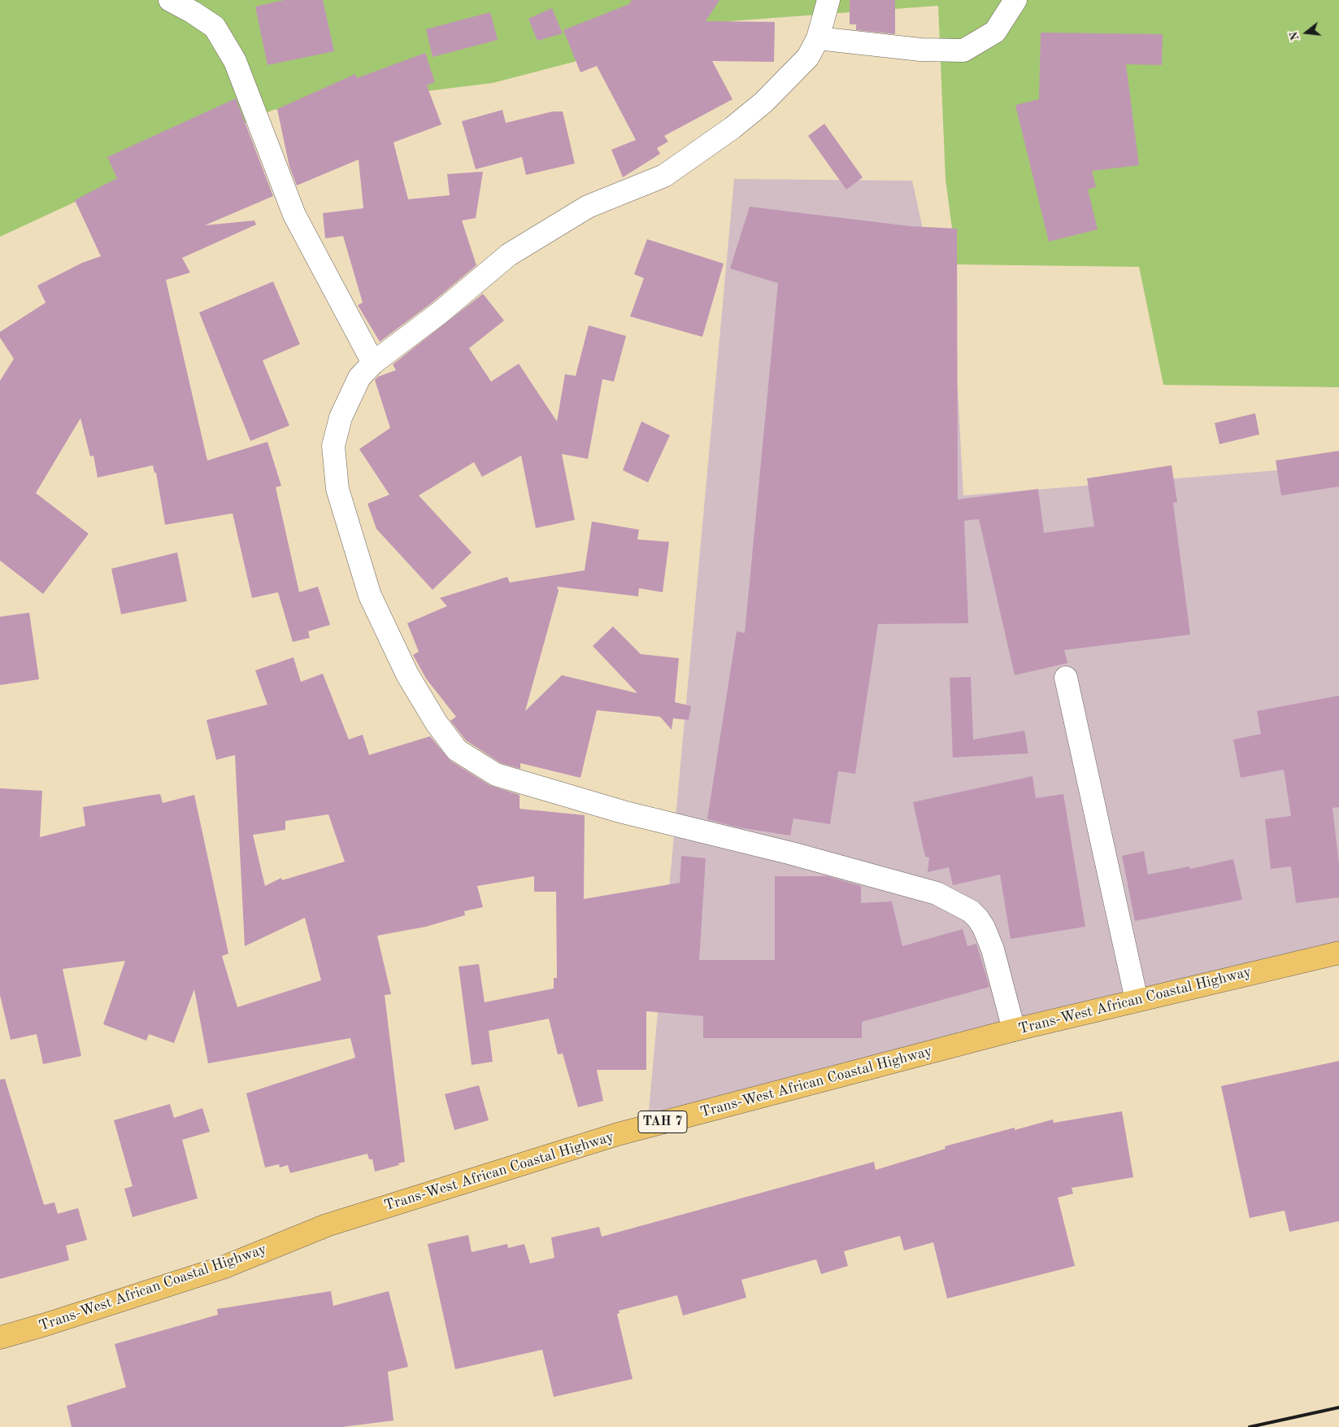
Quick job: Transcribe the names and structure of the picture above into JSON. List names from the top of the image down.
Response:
{
  "streets": {
    "highway": ["Trans-West African Coastal Highway", "TAH 7"]
  },
  "north": "left"
}
